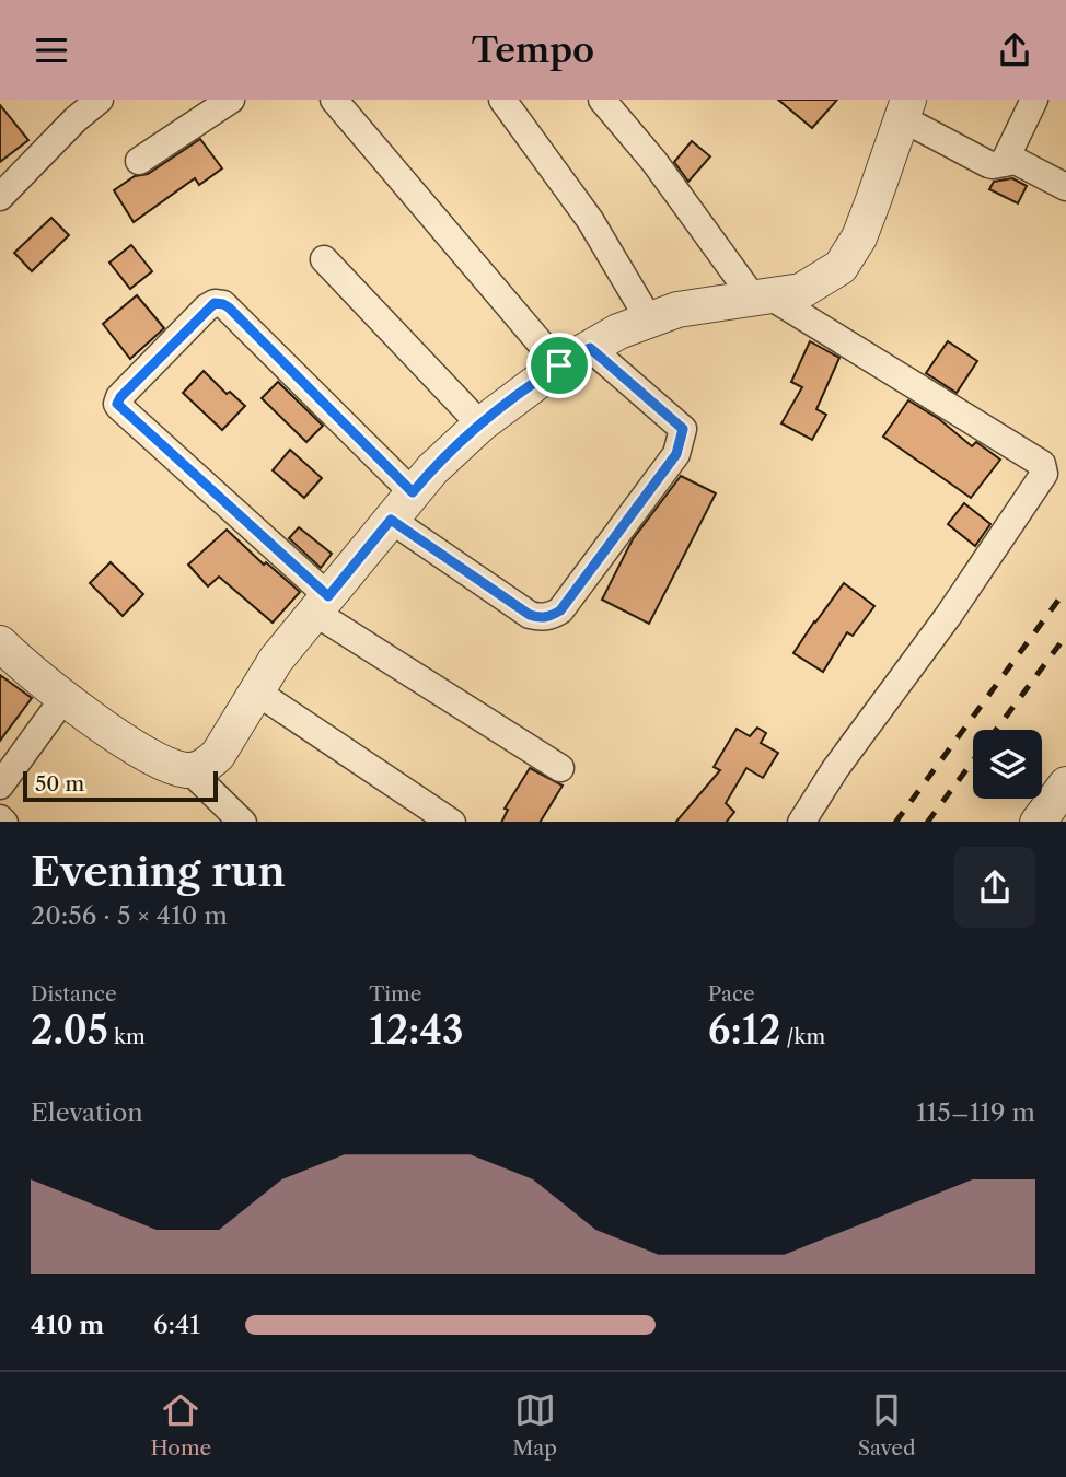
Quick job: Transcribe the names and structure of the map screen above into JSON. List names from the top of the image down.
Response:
{
  "scale_bar": "50 m",
  "page": {
    "header": "Tempo",
    "scale": "50 m",
    "heading": ["Evening run", "20:56 · 5 × 410 m"],
    "stats": [
      ["Distance", "2.05 km"],
      ["Time", "12:43"],
      ["Pace", "6:12 /km"]
    ],
    "chart": ["Elevation", "115–119 m"],
    "list": [
      {
        "name": "410 m",
        "note": "6:41"
      }
    ],
    "tabs": ["Home", "Map", "Saved"]
  }
}
